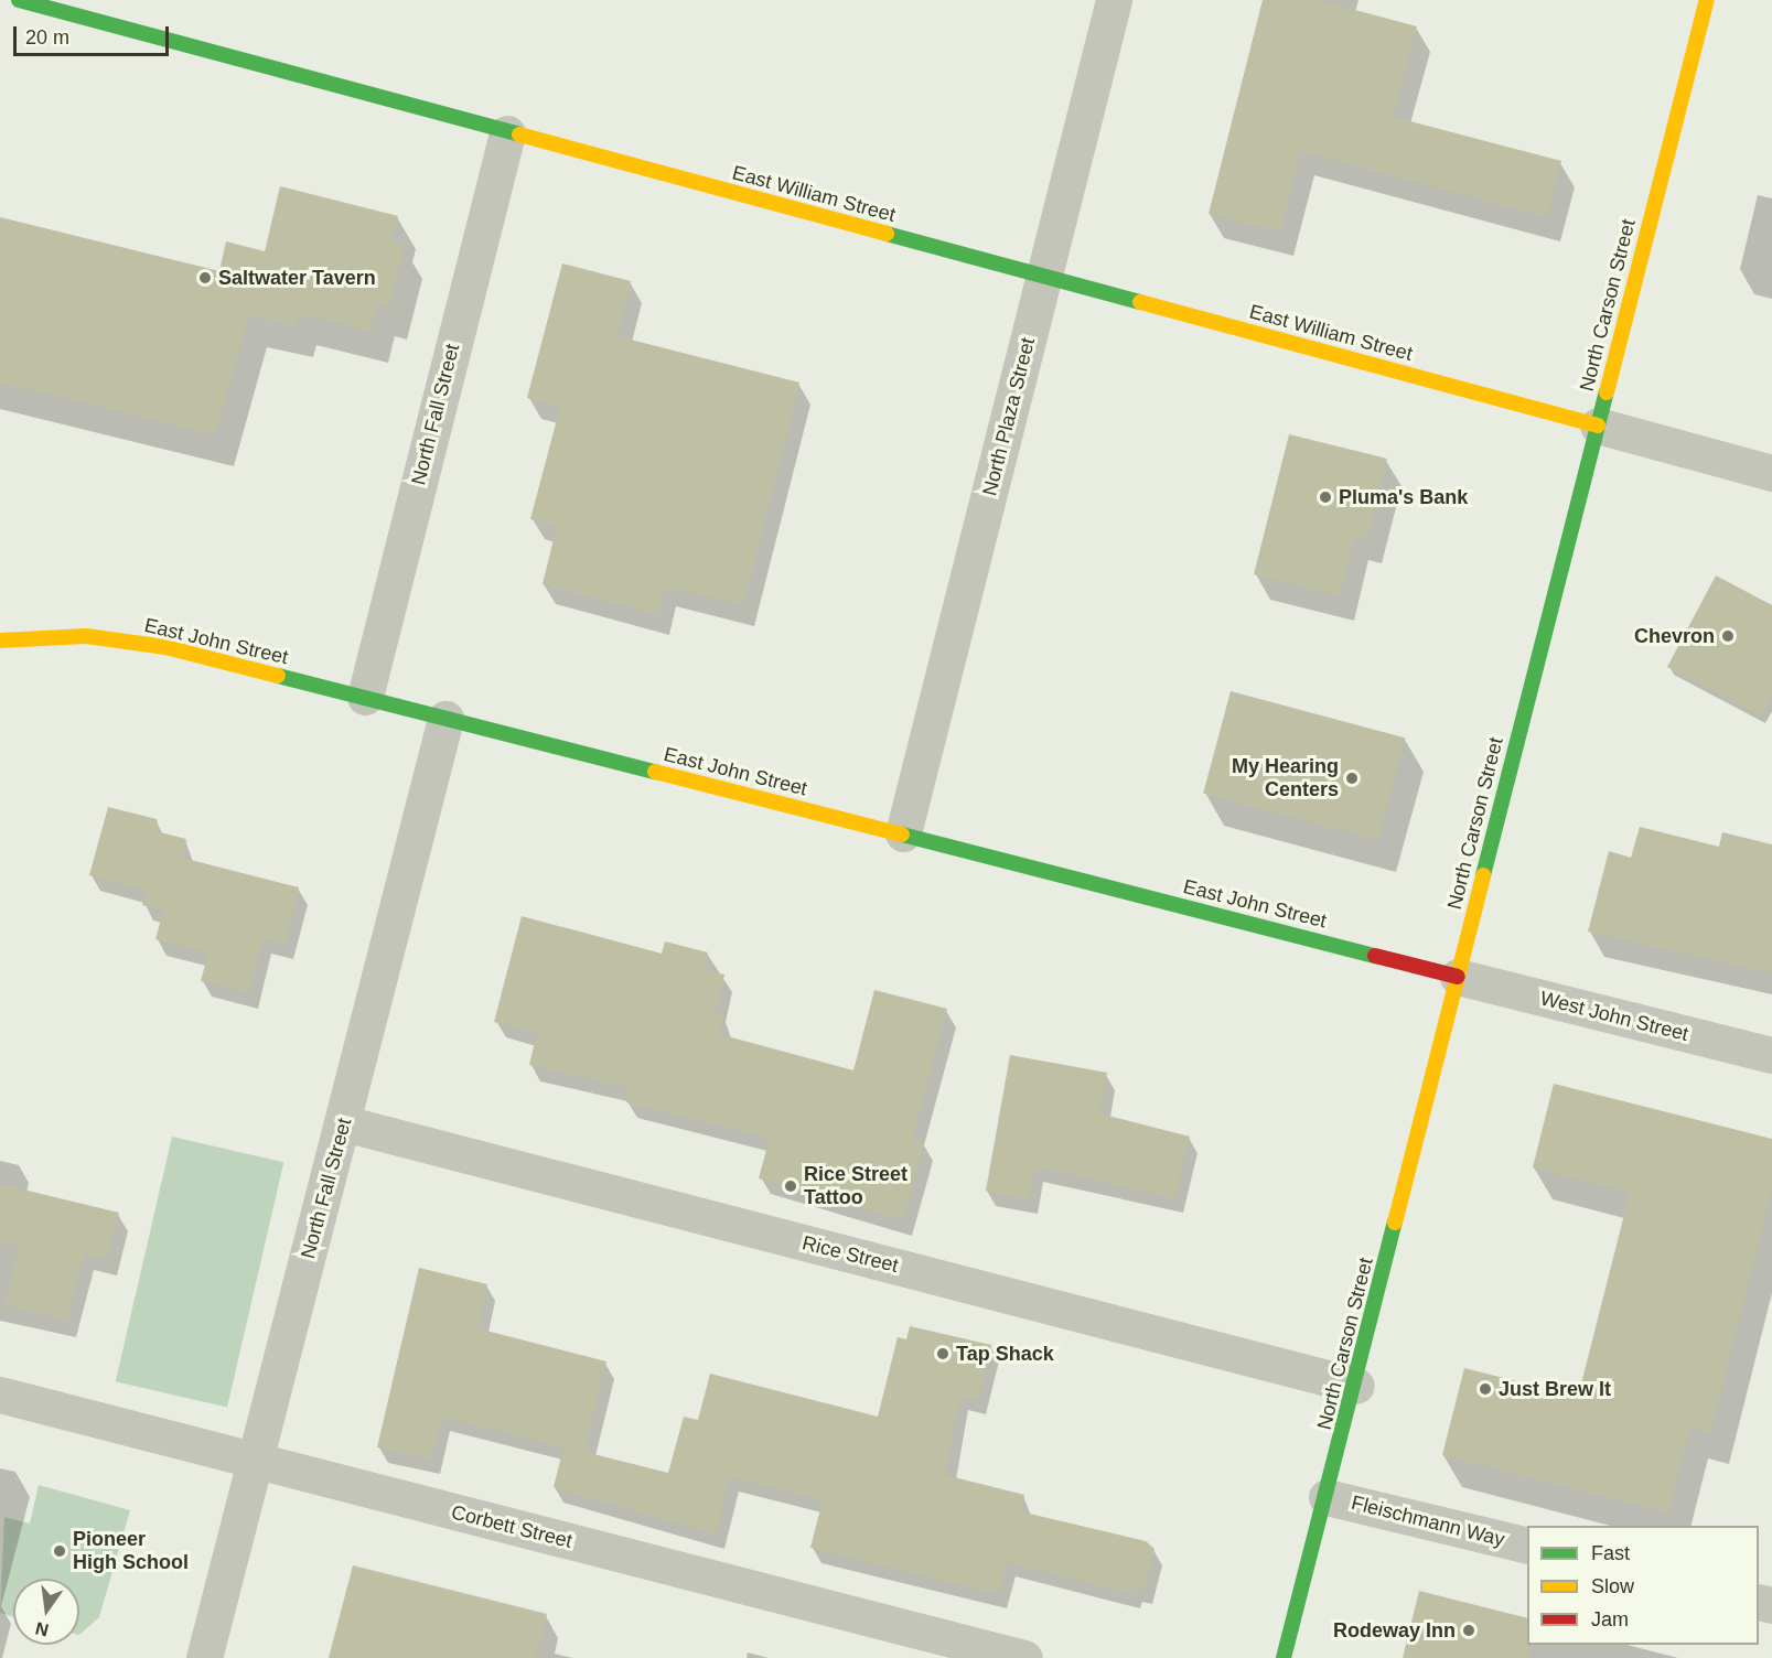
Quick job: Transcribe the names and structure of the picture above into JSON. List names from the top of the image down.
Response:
{
  "streets": {
    "main road": ["East William Street", "North Carson Street", "East John Street"],
    "street": [
      "North Fall Street",
      "North Plaza Street",
      "West John Street",
      "Rice Street",
      "Fleischmann Way",
      "Corbett Street"
    ]
  },
  "crossings": [
    ["East William Street", "North Carson Street"],
    ["East William Street", "North Fall Street"],
    ["East William Street", "North Plaza Street"],
    ["North Carson Street", "East John Street"],
    ["North Carson Street", "West John Street"],
    ["North Carson Street", "Rice Street"],
    ["North Carson Street", "Fleischmann Way"],
    ["North Fall Street", "East John Street"],
    ["North Fall Street", "Rice Street"],
    ["North Fall Street", "Corbett Street"],
    ["North Plaza Street", "East John Street"],
    ["East John Street", "West John Street"]
  ],
  "places": [
    "Saltwater Tavern",
    "Pluma's Bank",
    "Chevron",
    "My Hearing Centers",
    "Rice Street Tattoo",
    "Tap Shack",
    "Just Brew It",
    "Pioneer High School",
    "Rodeway Inn"
  ],
  "legend": ["Fast", "Slow", "Jam"],
  "scale_bar": "20 m",
  "north": "bottom"
}
